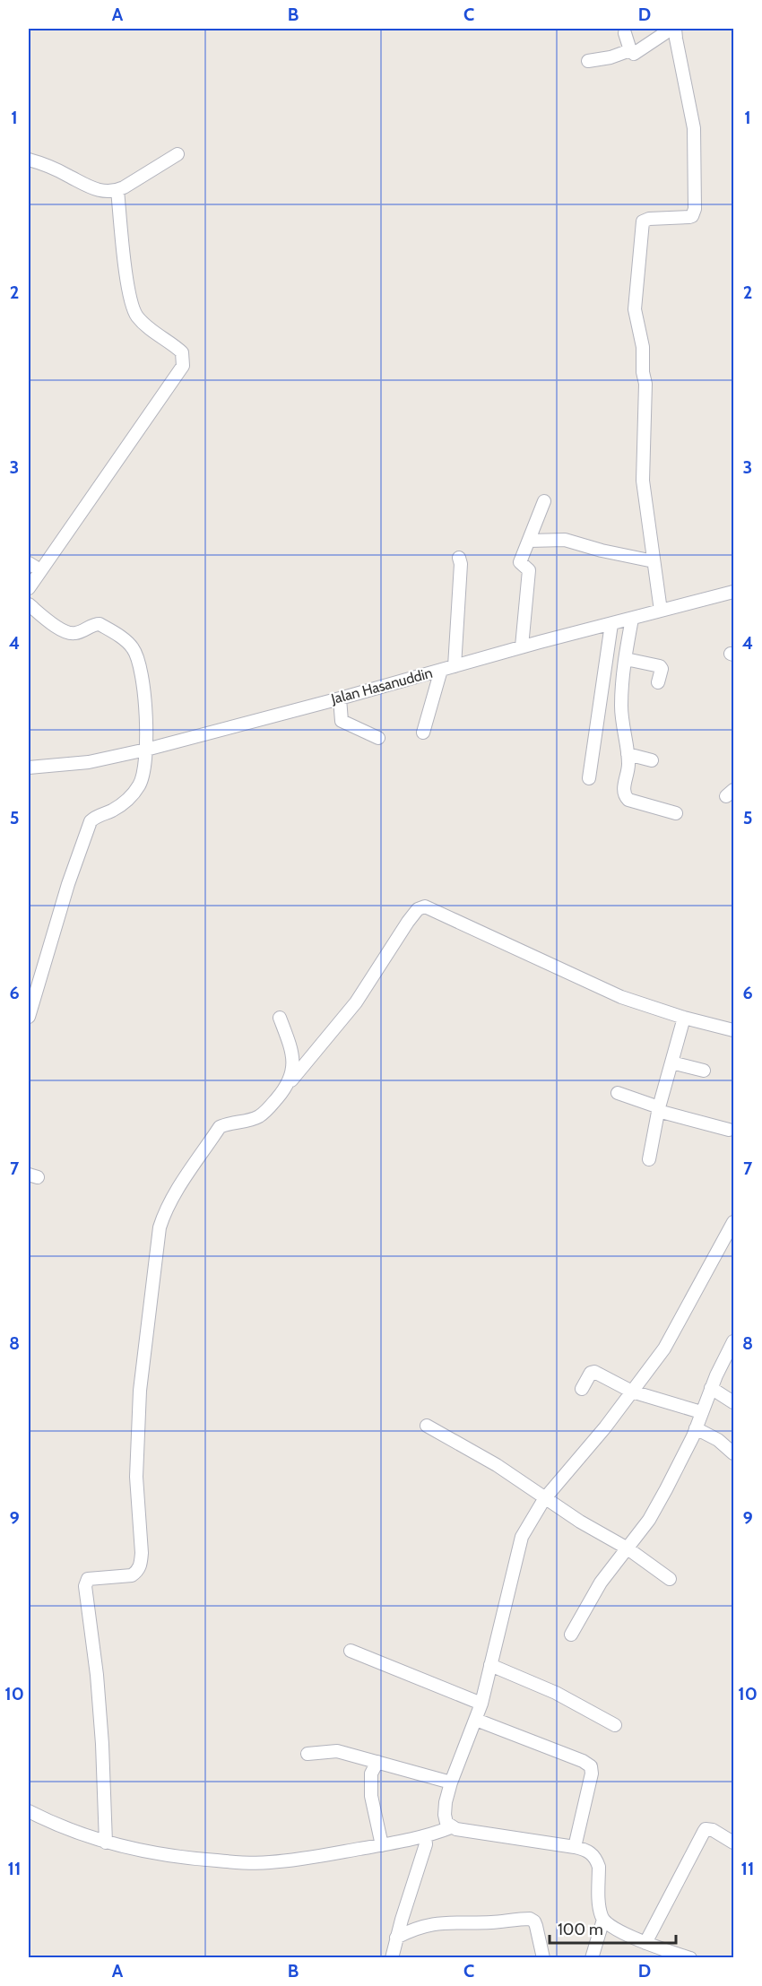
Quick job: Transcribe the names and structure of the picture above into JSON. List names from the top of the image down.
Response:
{
  "streets": {
    "street": ["Jalan Hasanuddin"]
  },
  "scale_bar": "100 m",
  "grid": {
    "columns": [
      "A",
      "B",
      "C",
      "D"
    ],
    "rows": [
      "1",
      "2",
      "3",
      "4",
      "5",
      "6",
      "7",
      "8",
      "9",
      "10",
      "11"
    ]
  }
}
